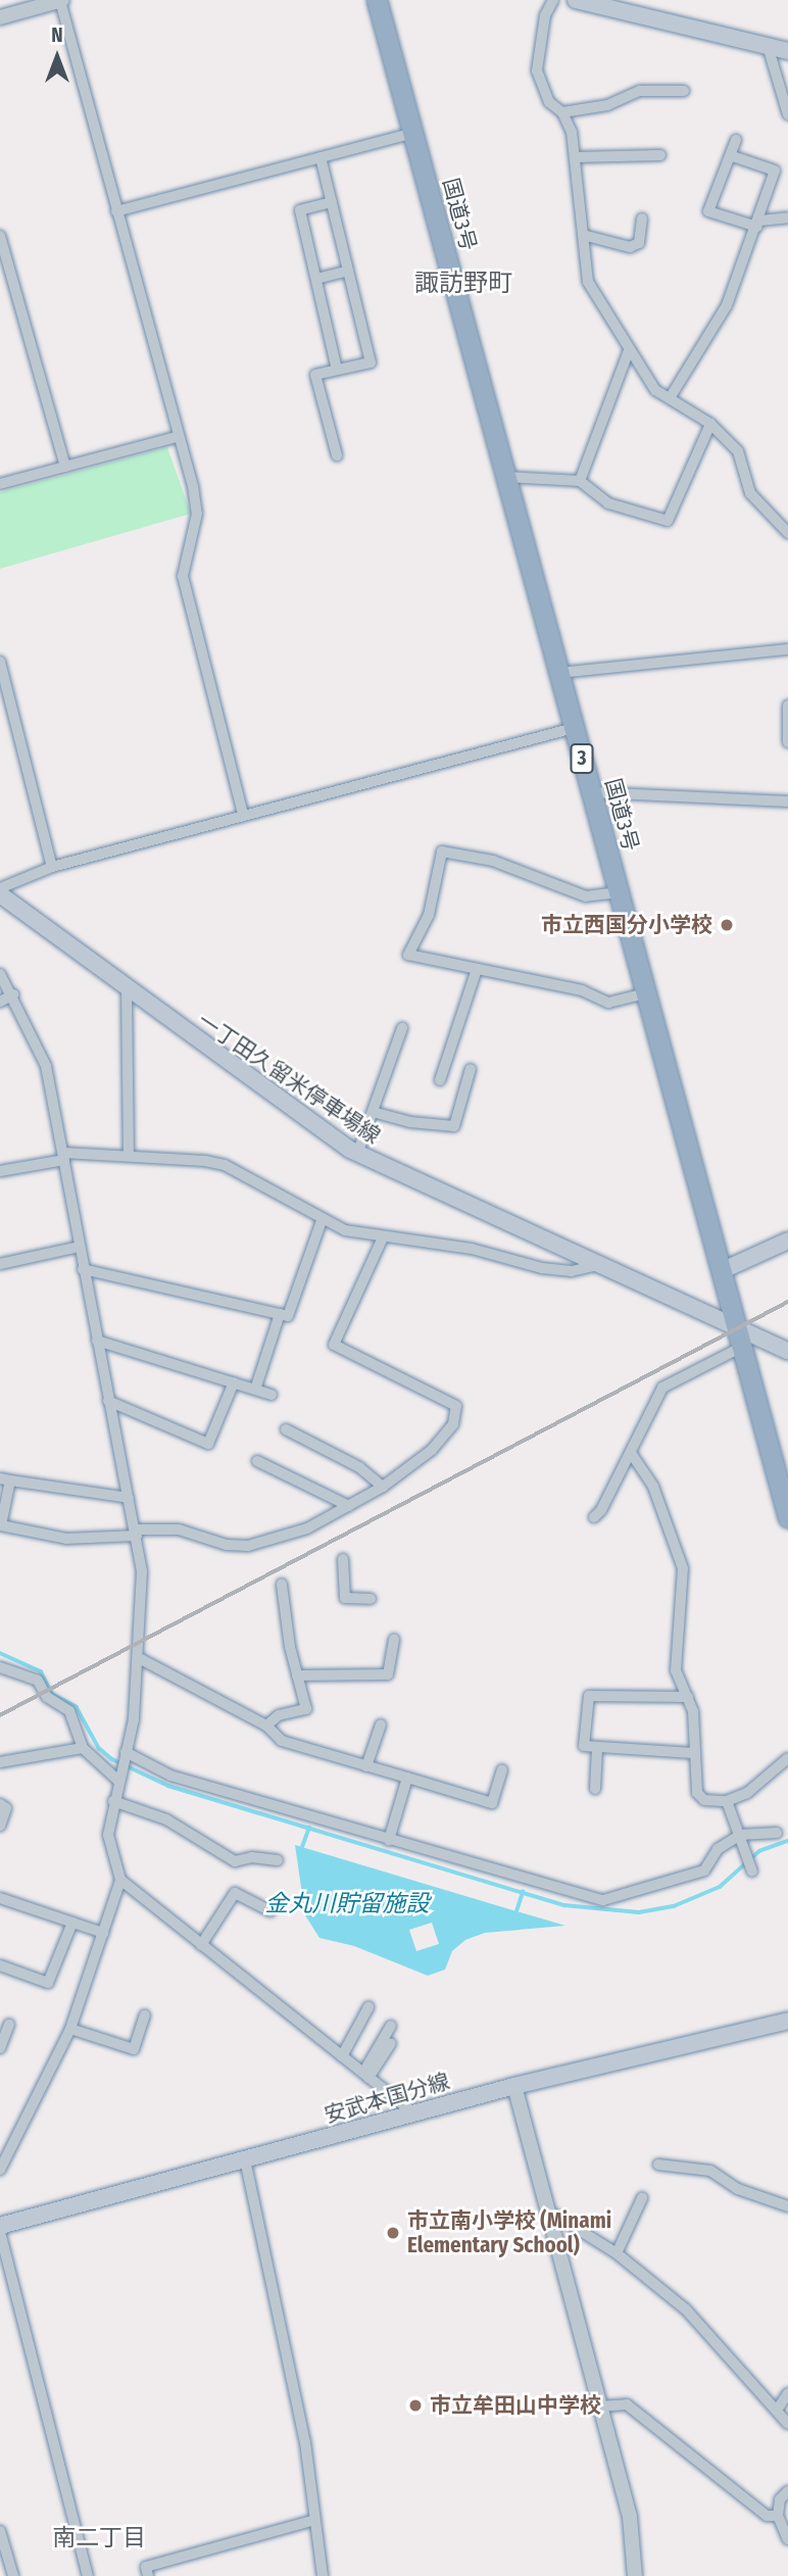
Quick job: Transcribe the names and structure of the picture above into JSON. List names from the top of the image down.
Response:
{
  "streets": {
    "highway": ["国道3号", "3"],
    "main road": ["一丁田久留米停車場線", "安武本国分線"]
  },
  "crossings": [
    ["国道3号", "一丁田久留米停車場線"]
  ],
  "districts": ["諏訪野町", "南二丁目"],
  "water": ["金丸川貯留施設"],
  "places": ["市立西国分小学校", "市立南小学校 (Minami Elementary School)", "市立牟田山中学校"],
  "north": "top"
}
